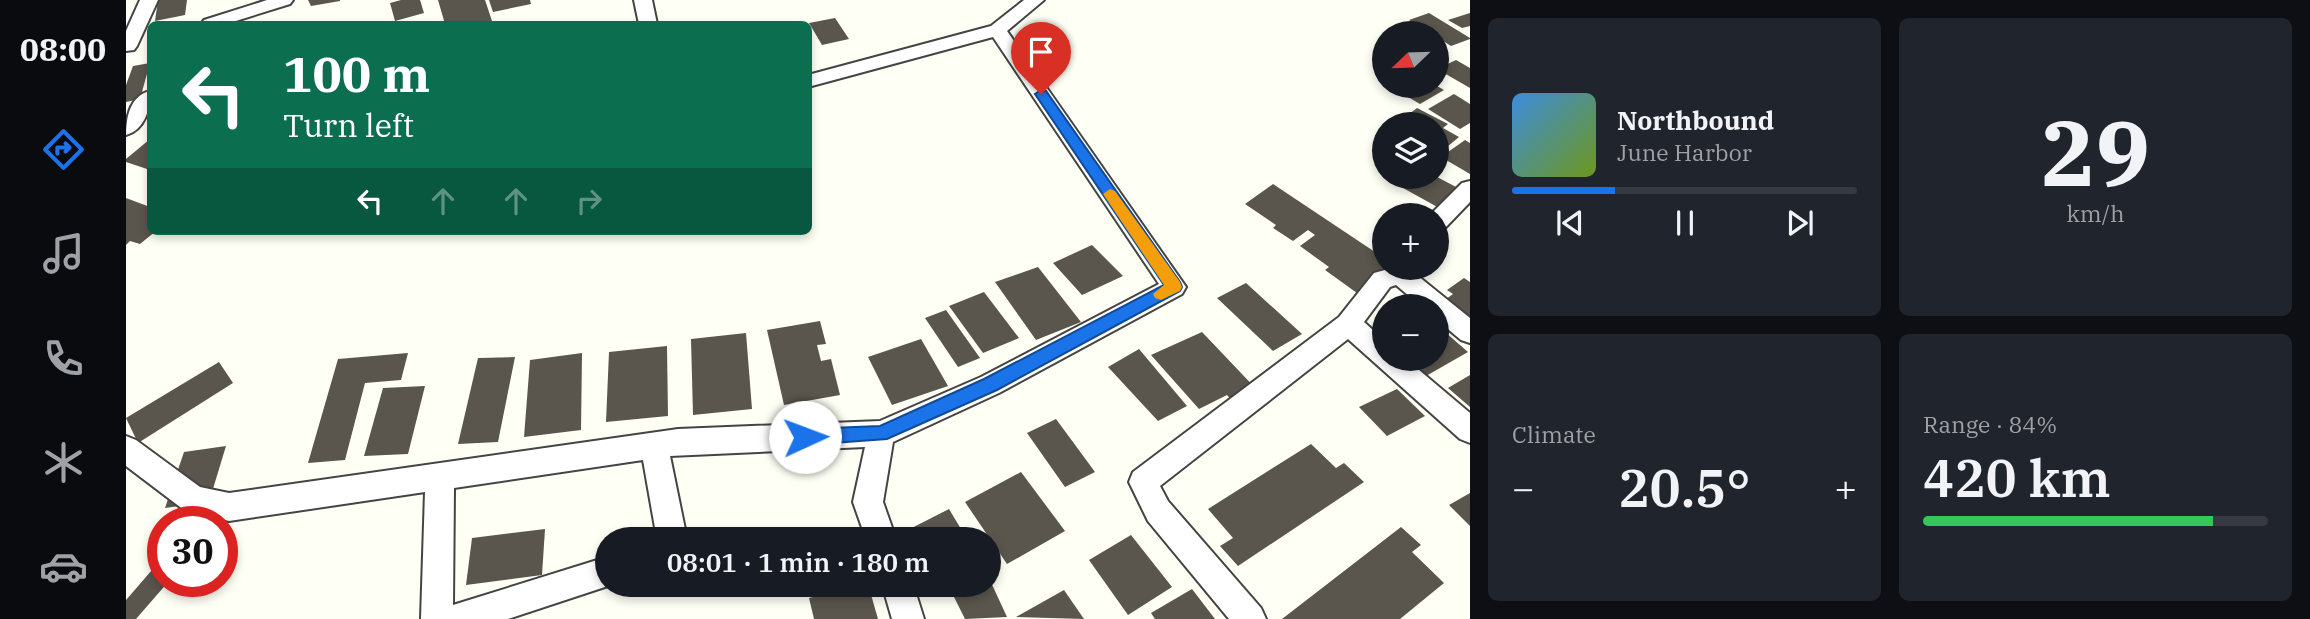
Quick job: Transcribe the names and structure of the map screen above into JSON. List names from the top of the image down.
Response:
{
  "north": "bottom left",
  "page": {
    "tabs": "08:00",
    "tile": [
      ["29", "km/h"],
      "Climate",
      ["Range · 84%", "420 km"]
    ],
    "map_buttons": ["+", "−"],
    "turn": ["100 m", "Turn left"],
    "song": ["Northbound", "June Harbor"],
    "heat": ["−", "20.5°", "+"],
    "limit": "30",
    "trip": "08:01 · 1 min · 180 m"
  }
}
